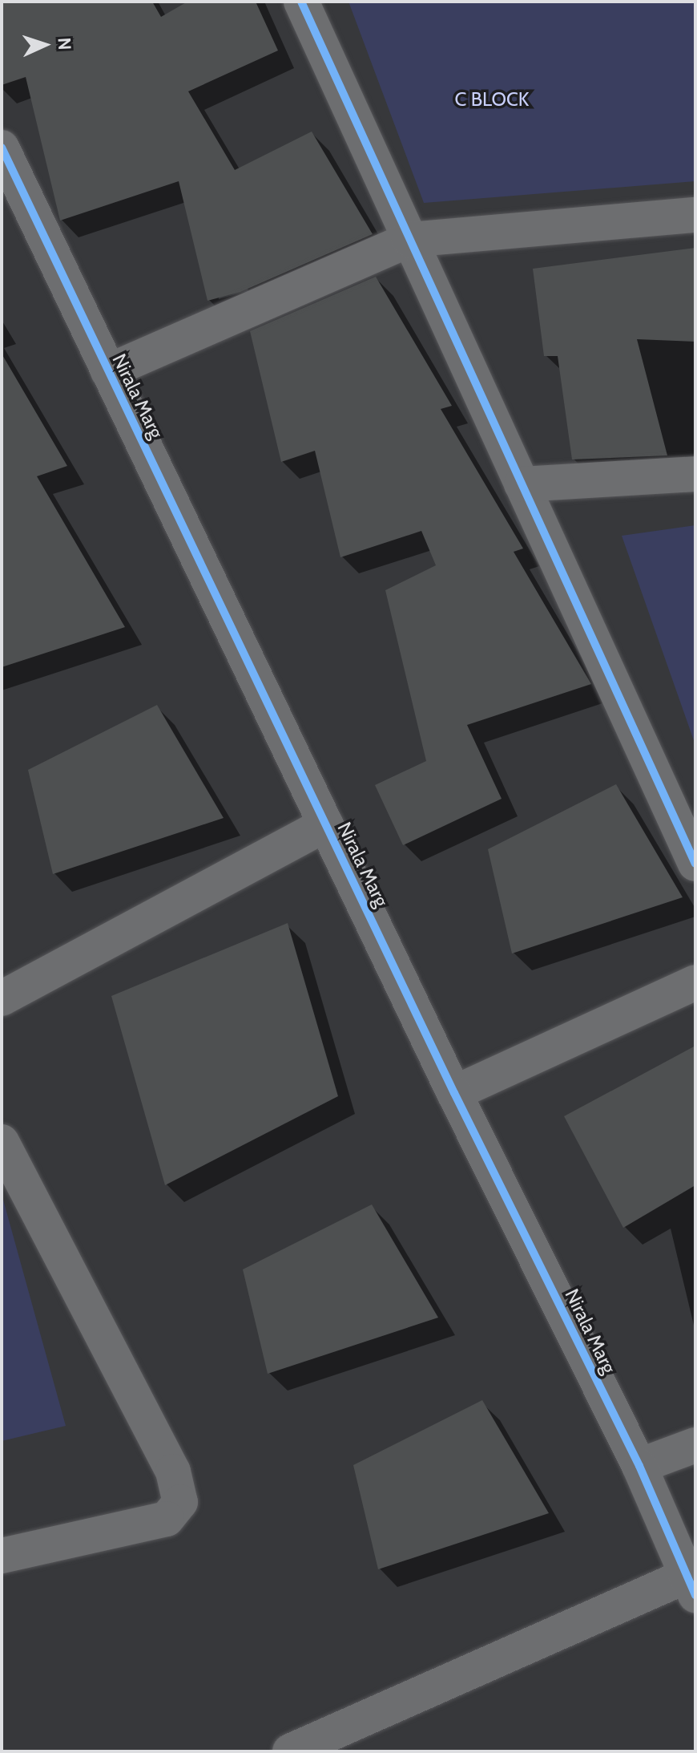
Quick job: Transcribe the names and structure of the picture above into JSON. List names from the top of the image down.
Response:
{
  "streets": {
    "street": ["Nirala Marg"]
  },
  "parks": ["C BLOCK"],
  "north": "right"
}
